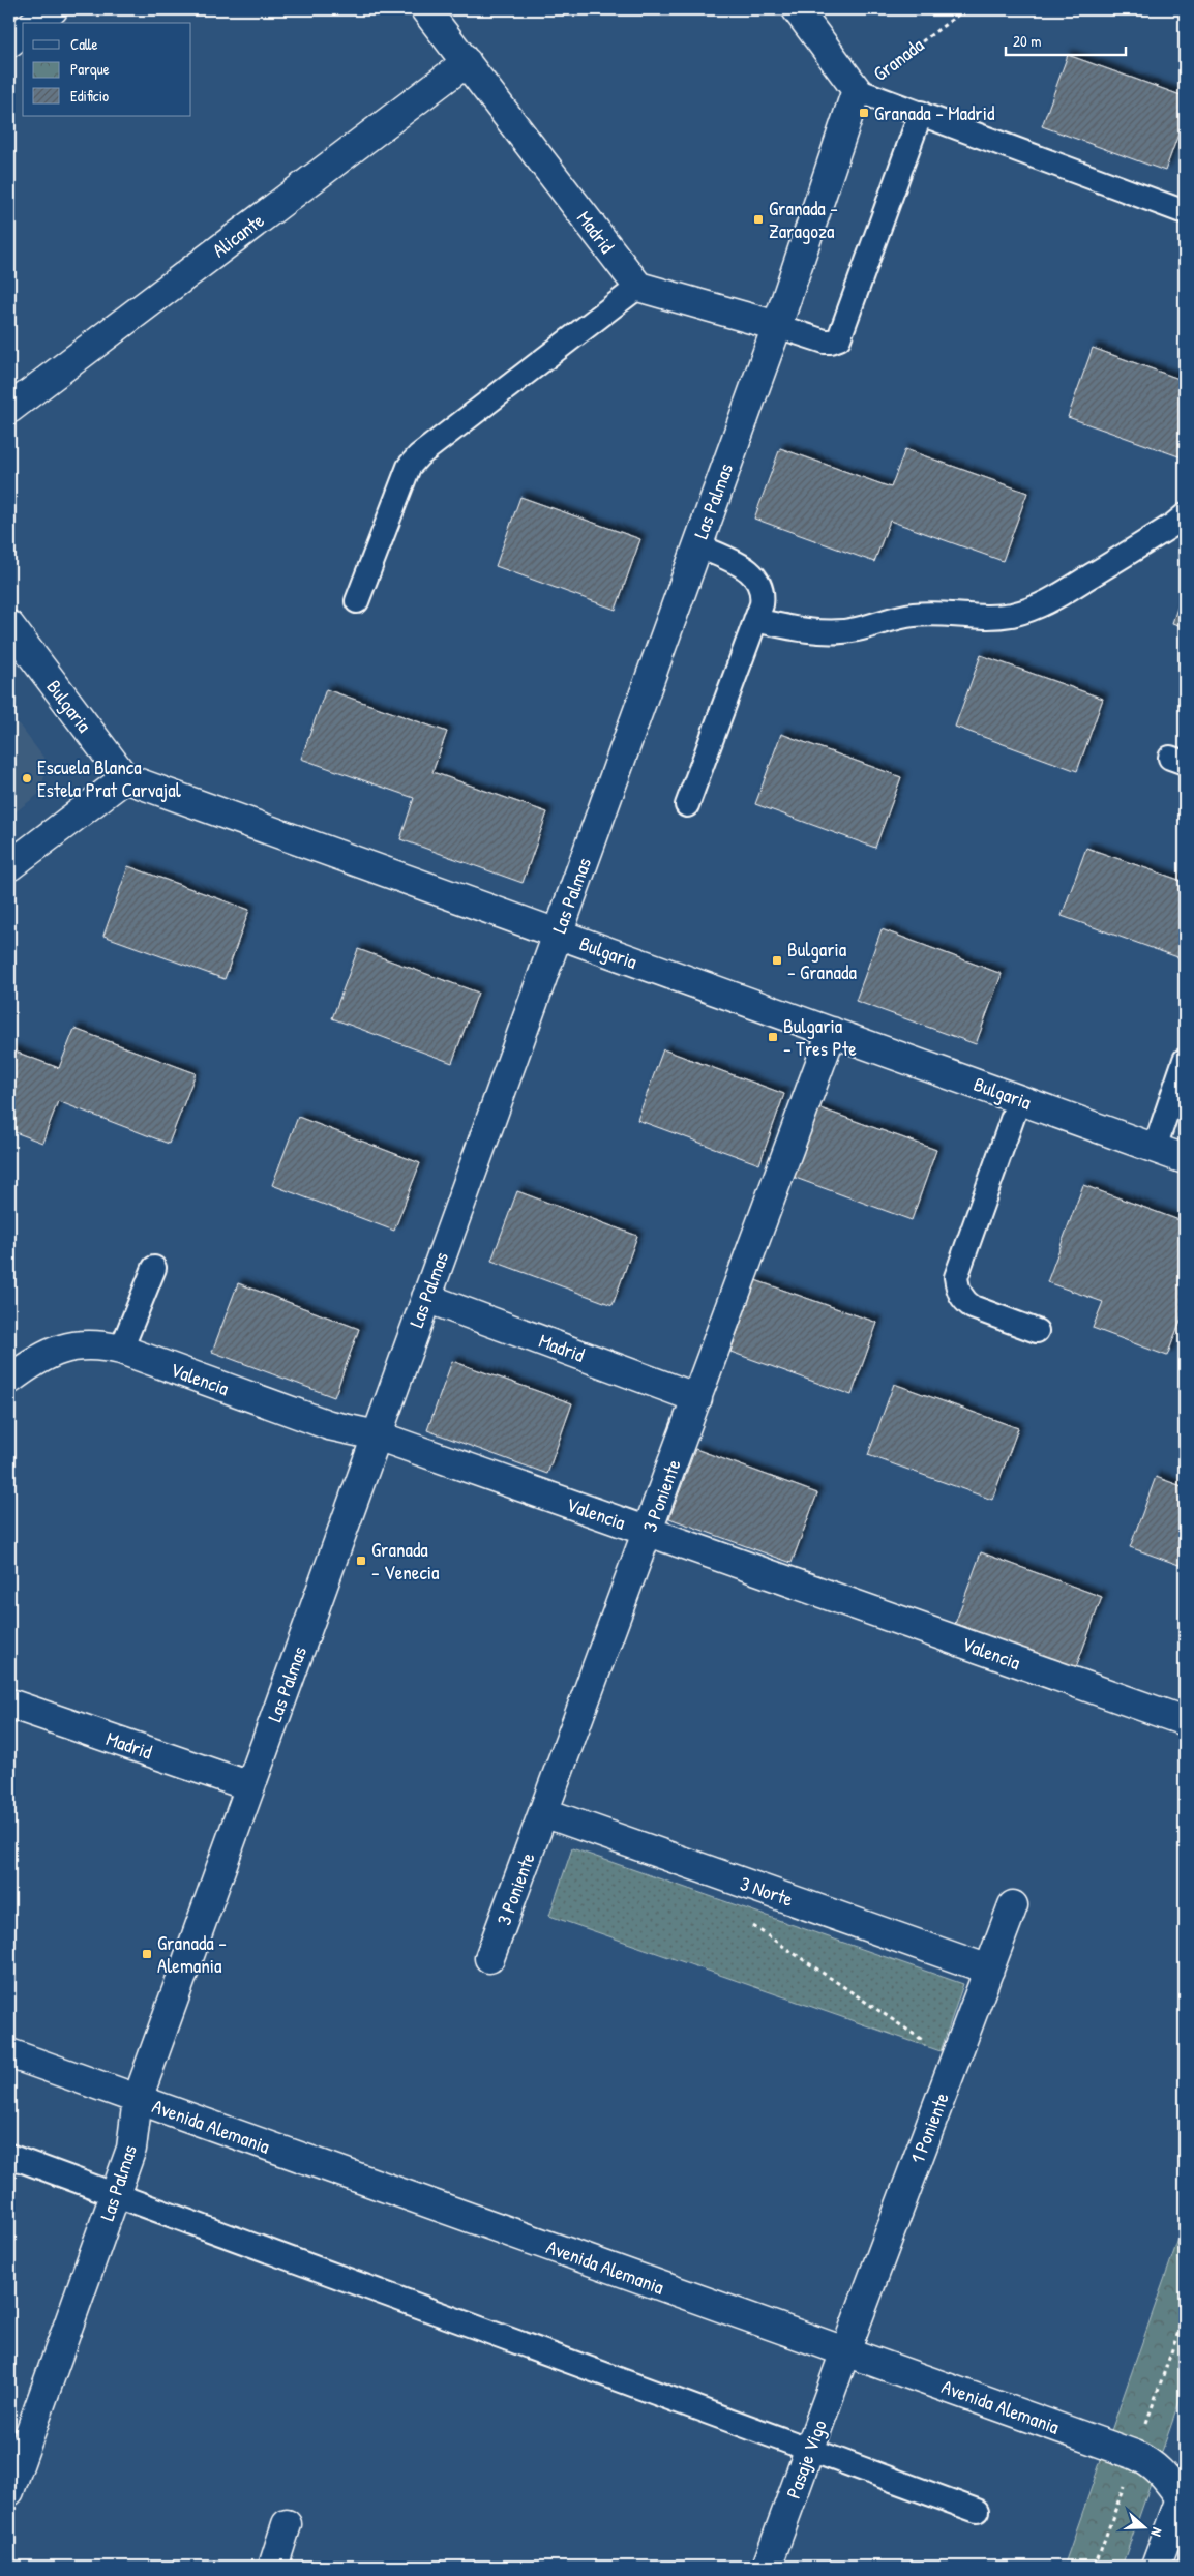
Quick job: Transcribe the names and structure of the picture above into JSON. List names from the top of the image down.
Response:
{
  "streets": {
    "street": [
      "Madrid",
      "Alicante",
      "Las Palmas",
      "Bulgaria",
      "Valencia",
      "3 Poniente",
      "3 Norte",
      "Avenida Alemania",
      "1 Poniente",
      "Pasaje Vigo"
    ],
    "path": ["Granada"]
  },
  "crossings": [
    ["Granada", "Las Palmas"],
    ["Madrid", "Alicante"],
    ["Madrid", "Las Palmas"],
    ["Madrid", "3 Poniente"],
    ["Las Palmas", "Bulgaria"],
    ["Las Palmas", "Valencia"],
    ["Las Palmas", "Avenida Alemania"],
    ["Bulgaria", "3 Poniente"],
    ["Valencia", "3 Poniente"],
    ["3 Poniente", "3 Norte"],
    ["3 Norte", "1 Poniente"],
    ["Avenida Alemania", "1 Poniente"],
    ["Avenida Alemania", "Pasaje Vigo"],
    ["1 Poniente", "Pasaje Vigo"]
  ],
  "places": {
    "transit": [
      "Granada - Madrid",
      "Granada - Zaragoza",
      "Bulgaria - Granada",
      "Bulgaria - Tres Pte",
      "Granada - Venecia",
      "Granada - Alemania"
    ],
    "other": ["Escuela Blanca Estela Prat Carvajal"]
  },
  "legend": ["Calle", "Parque", "Edificio"],
  "scale_bar": "20 m",
  "north": "right"
}
